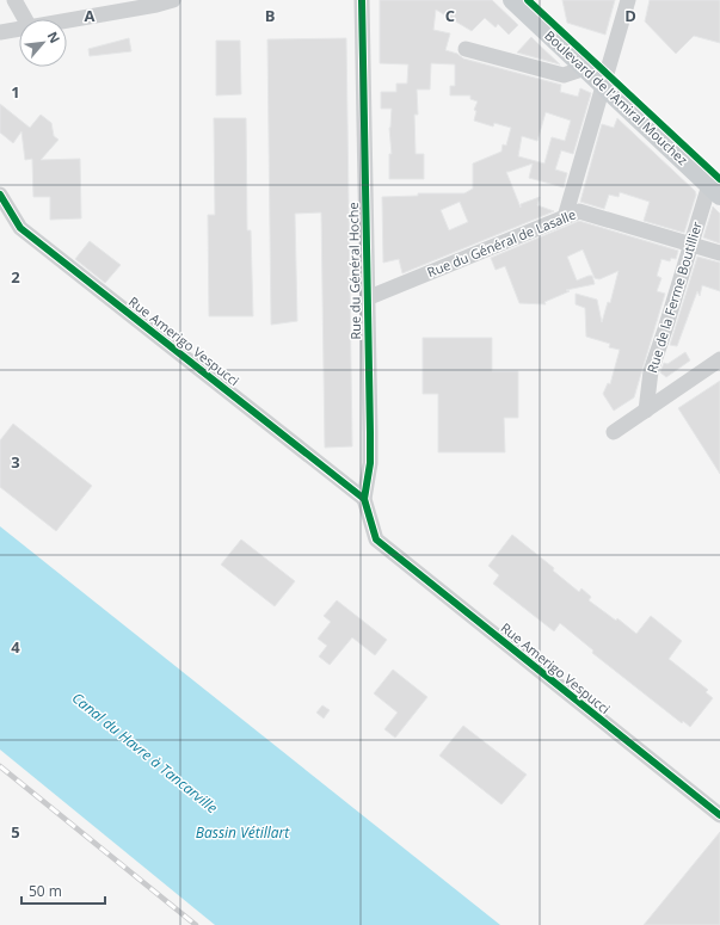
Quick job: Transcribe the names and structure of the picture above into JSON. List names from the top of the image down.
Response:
{
  "streets": {
    "main road": ["Boulevard de l'Amiral Mouchez"],
    "street": [
      "Rue du Général de Lasalle",
      "Rue du Général Hoche",
      "Rue de la Ferme Boutillier",
      "Rue Amerigo Vespucci"
    ]
  },
  "crossings": [
    ["Boulevard de l'Amiral Mouchez", "Rue de la Ferme Boutillier"],
    ["Rue du Général de Lasalle", "Rue du Général Hoche"],
    ["Rue du Général de Lasalle", "Rue de la Ferme Boutillier"],
    ["Rue du Général Hoche", "Rue Amerigo Vespucci"]
  ],
  "water": ["Canal du Havre à Tancarville", "Bassin Vétillart"],
  "scale_bar": "50 m",
  "north": "top right",
  "grid": {
    "columns": [
      "A",
      "B",
      "C",
      "D"
    ],
    "rows": [
      "1",
      "2",
      "3",
      "4",
      "5"
    ]
  }
}
